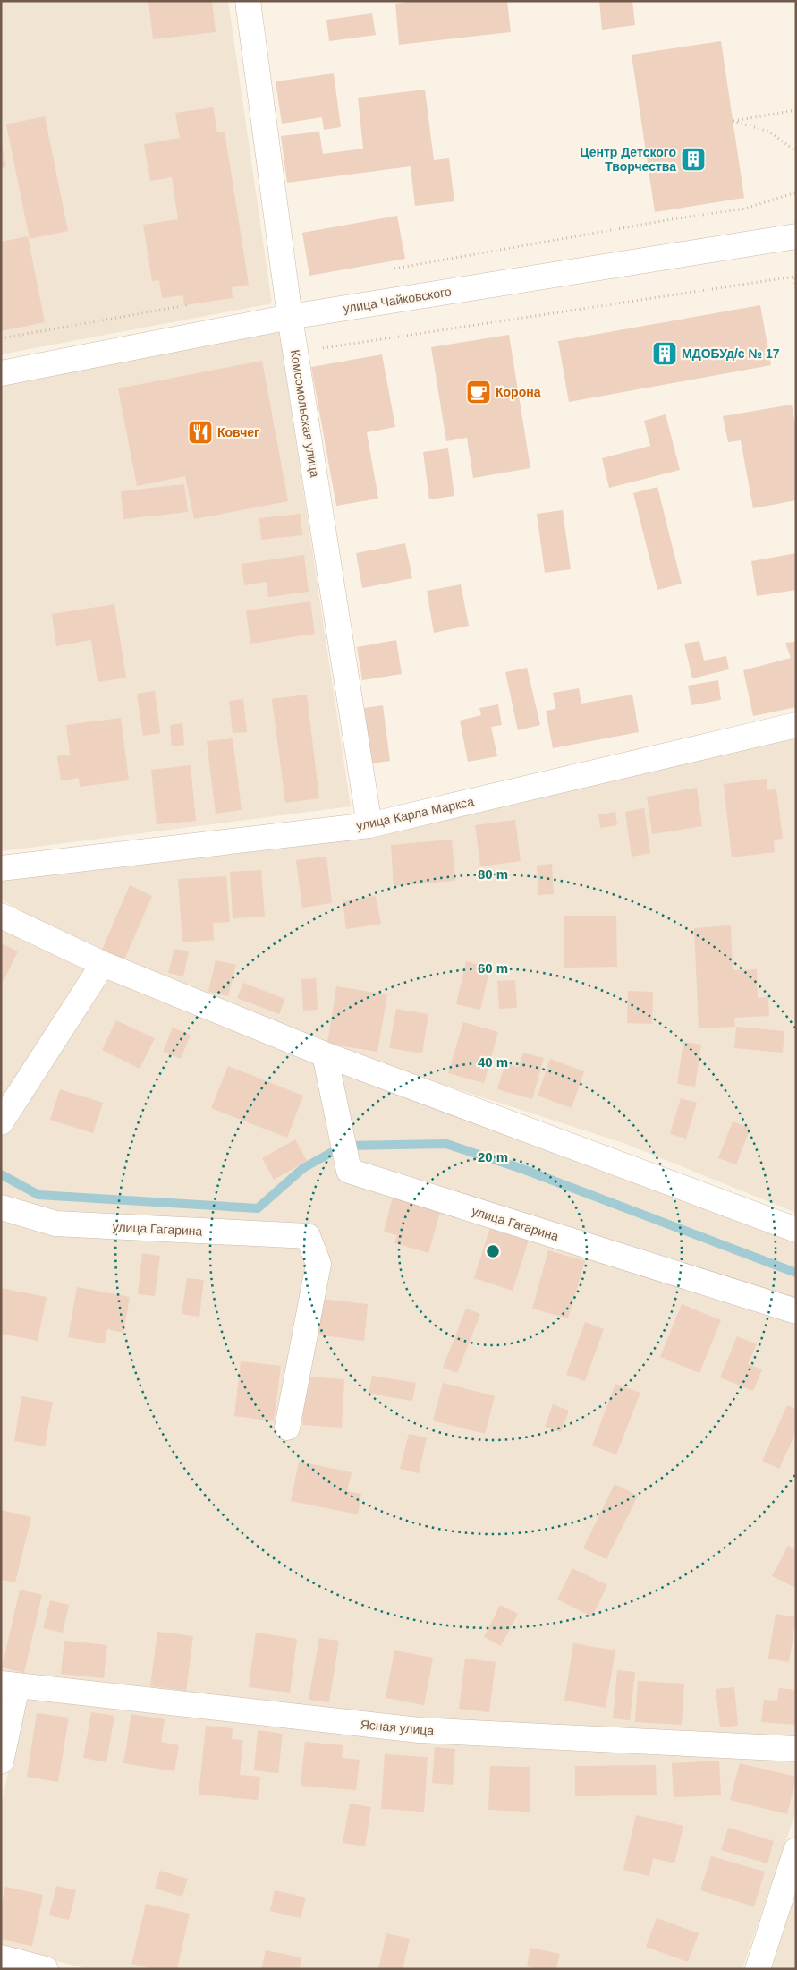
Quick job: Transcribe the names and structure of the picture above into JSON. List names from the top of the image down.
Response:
{
  "streets": {
    "street": [
      "улица Чайковского",
      "Комсомольская улица",
      "улица Карла Маркса",
      "улица Гагарина",
      "Ясная улица"
    ]
  },
  "crossings": [
    ["улица Чайковского", "Комсомольская улица"],
    ["Комсомольская улица", "улица Карла Маркса"]
  ],
  "places": {
    "building": ["Центр Детского Творчества", "МДОБУд/с № 17"],
    "cafe": ["Корона"],
    "restaurant": ["Ковчег"]
  },
  "rings": [
    "80 m",
    "60 m",
    "40 m",
    "20 m"
  ]
}
